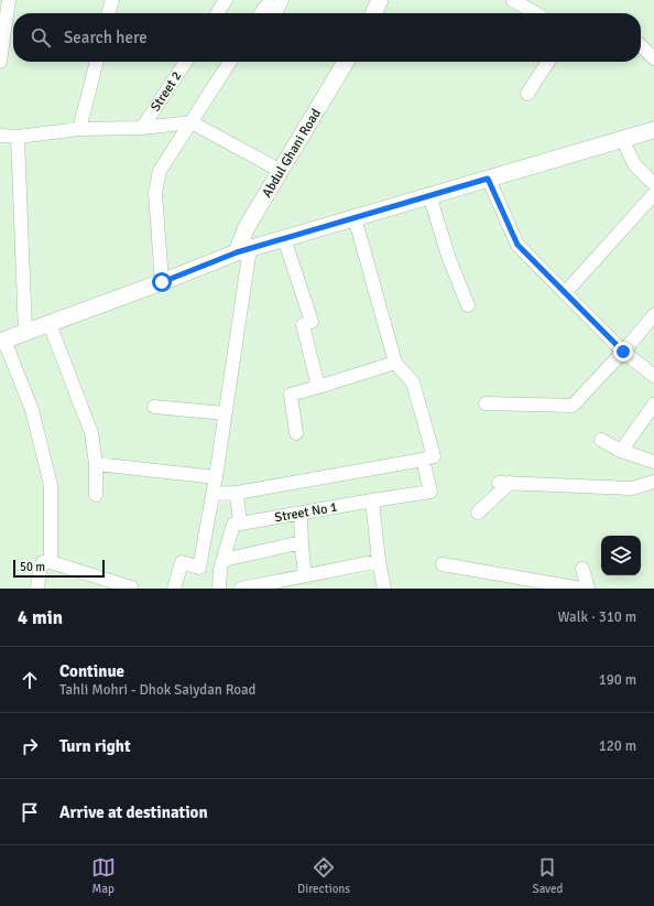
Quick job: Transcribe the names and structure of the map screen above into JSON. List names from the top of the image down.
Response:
{
  "streets": {
    "street": ["Street 2", "Abdul Ghani Road", "Street No 1"]
  },
  "scale_bar": "50 m",
  "page": {
    "search": "Search here",
    "scale": "50 m",
    "heading": ["4 min", "Walk · 310 m"],
    "list": [
      ["Continue", "Tahli Mohri - Dhok Saiydan Road", "190 m"],
      ["Turn right", "120 m"],
      "Arrive at destination"
    ],
    "nav": ["Map", "Directions", "Saved"]
  }
}
